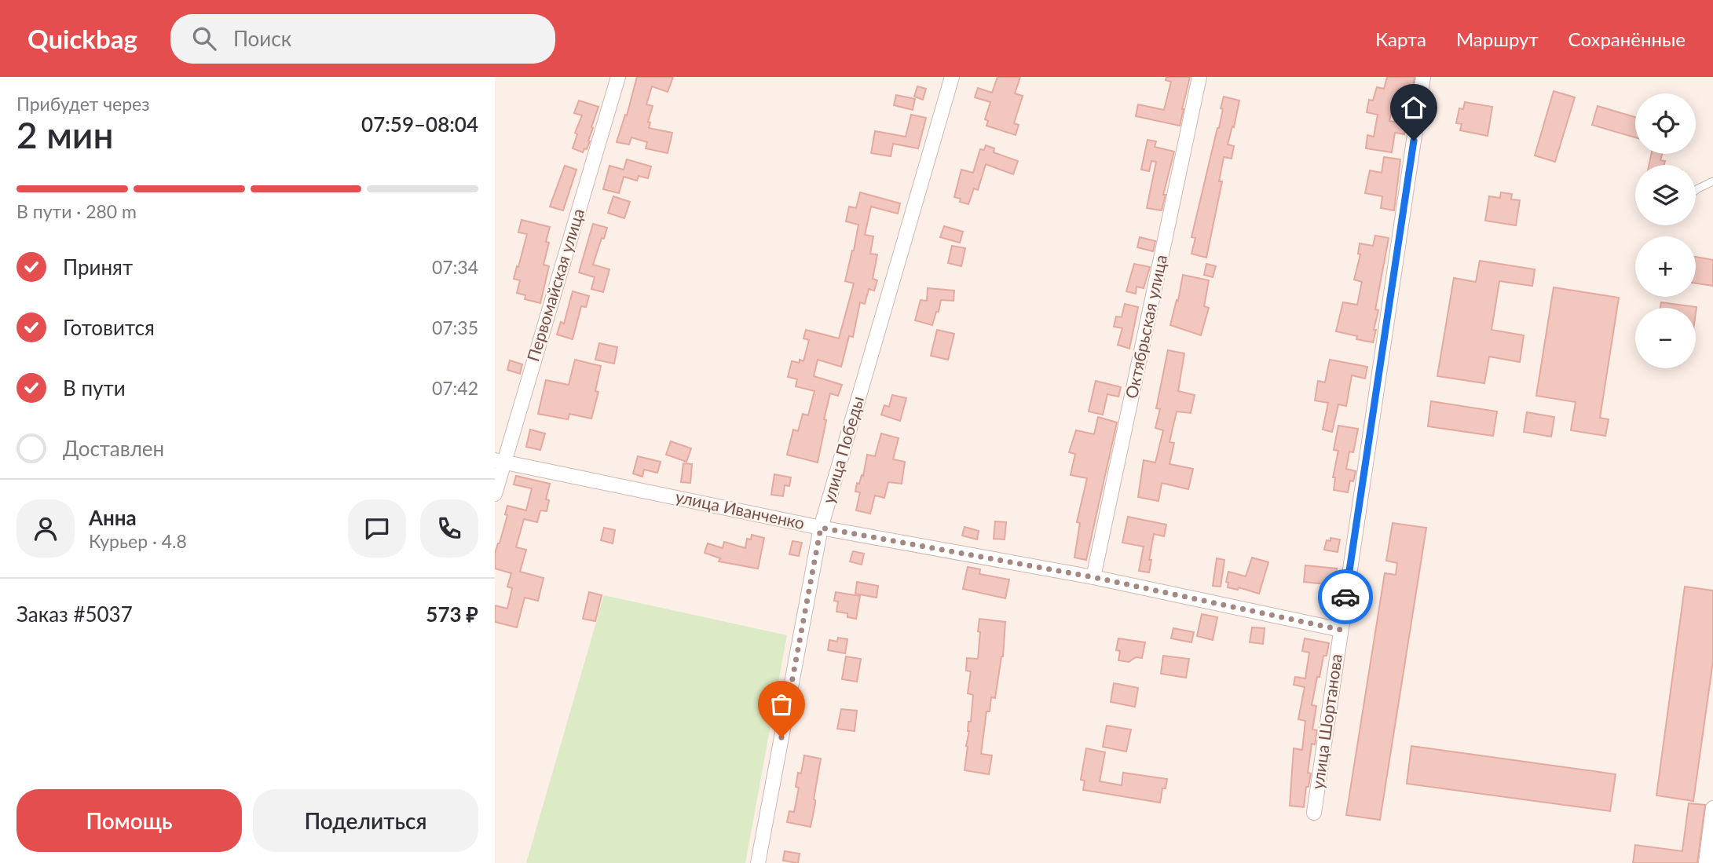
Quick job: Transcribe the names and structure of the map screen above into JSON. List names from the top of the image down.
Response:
{
  "streets": {
    "street": [
      "Первомайская улица",
      "Октябрьская улица",
      "улица Победы",
      "улица Иванченко",
      "улица Шортанова"
    ]
  },
  "crossings": [
    ["Первомайская улица", "улица Иванченко"],
    ["Октябрьская улица", "улица Иванченко"],
    ["улица Победы", "улица Иванченко"],
    ["улица Иванченко", "улица Шортанова"]
  ],
  "page": {
    "header": "Quickbag",
    "search": "Поиск",
    "nav": ["Карта", "Маршрут", "Сохранённые"],
    "heading": ["2 мин", "Прибудет через", "07:59–08:04"],
    "panel": [
      "Анна",
      "Курьер · 4.8",
      "Заказ #5037",
      "573 ₽"
    ],
    "map_buttons": ["+", "−"],
    "bar": "В пути · 280 m",
    "list": [
      ["Принят", "07:34"],
      ["Готовится", "07:35"],
      ["В пути", "07:42"],
      "Доставлен"
    ],
    "buttons": ["Помощь", "Поделиться"]
  }
}
